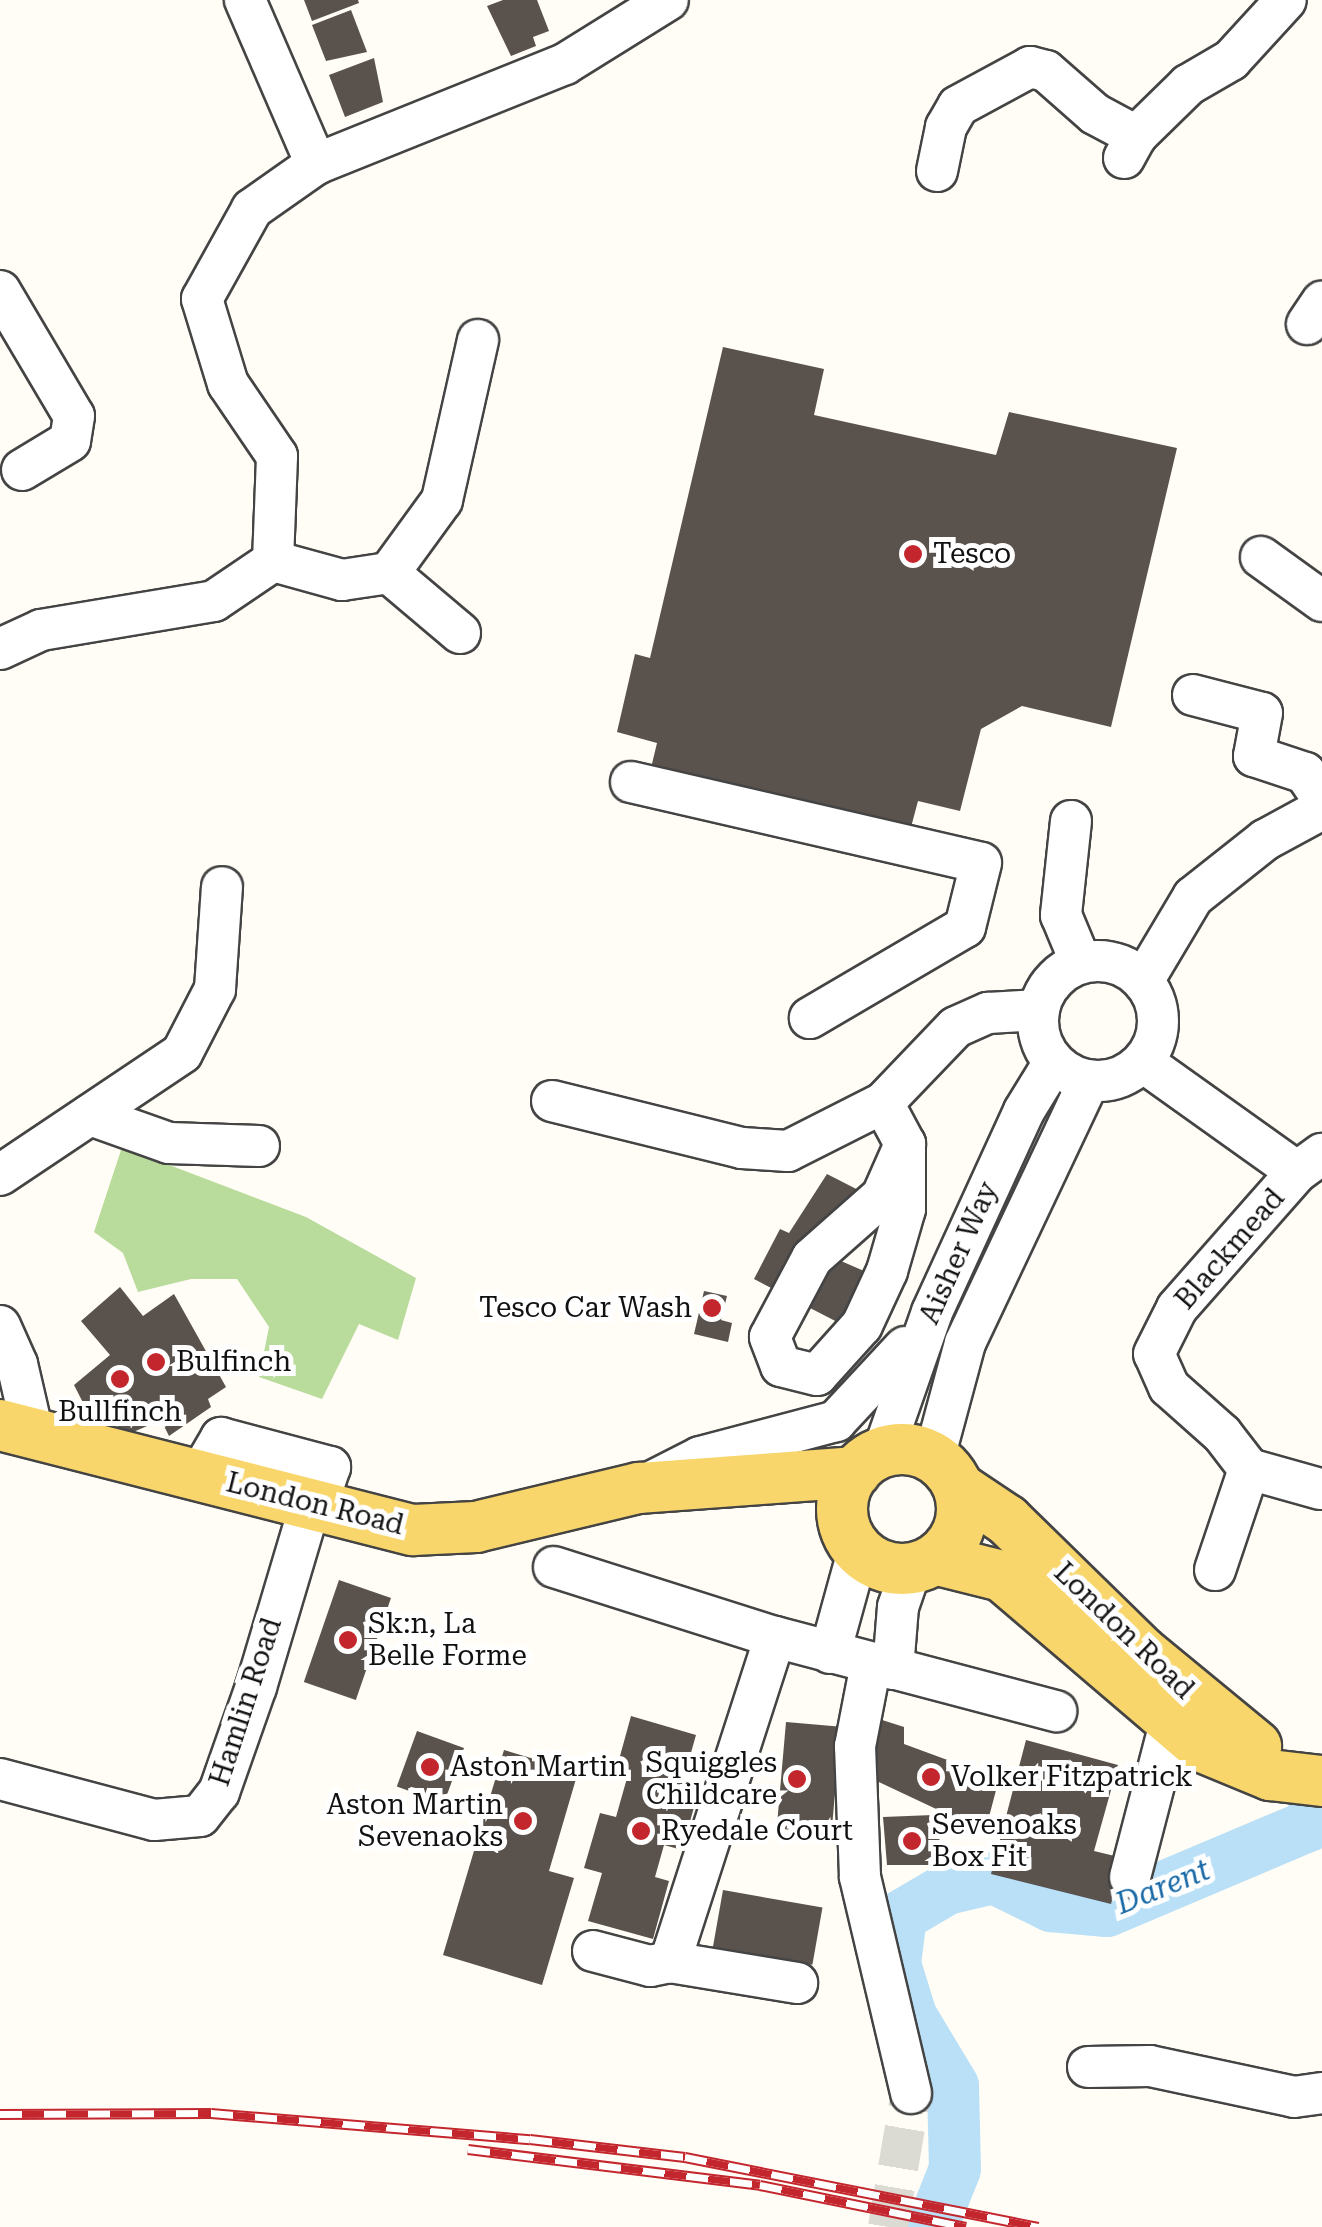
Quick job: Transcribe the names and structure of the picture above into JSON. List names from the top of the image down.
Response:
{
  "streets": {
    "main road": ["London Road"],
    "street": ["Blackmead", "Aisher Way", "Hamlin Road"]
  },
  "crossings": [
    ["Blackmead", "Aisher Way"],
    ["Aisher Way", "London Road"],
    ["London Road", "Hamlin Road"]
  ],
  "water": ["Darent"],
  "places": [
    "Tesco",
    "Tesco Car Wash",
    "Bulfinch",
    "Bullfinch",
    "Sk:n, La Belle Forme",
    "Aston Martin",
    "Volker Fitzpatrick",
    "Squiggles Childcare",
    "Aston Martin Sevenaoks",
    "Ryedale Court",
    "Sevenoaks Box Fit"
  ]
}
